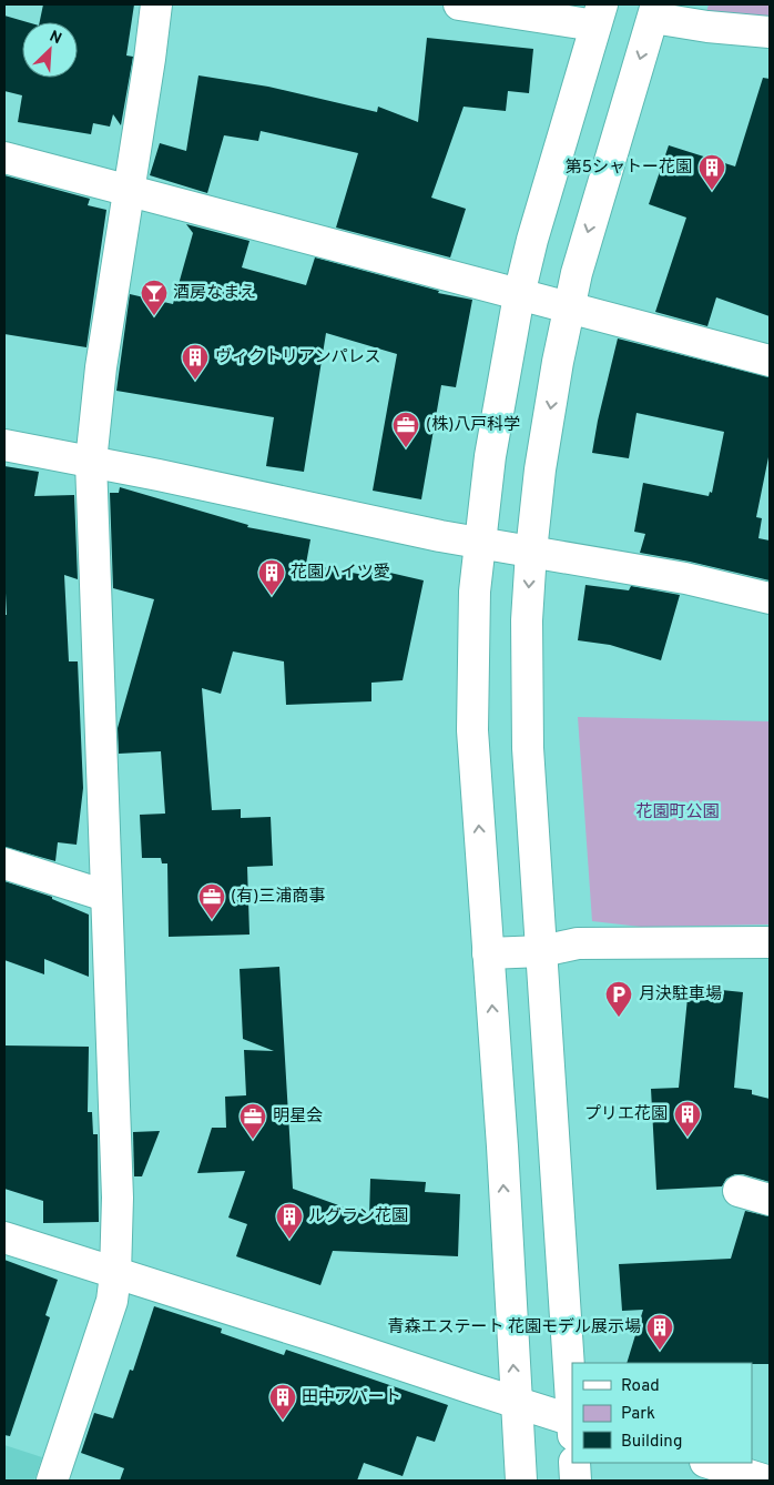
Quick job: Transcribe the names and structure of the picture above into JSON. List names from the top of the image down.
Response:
{
  "parks": ["花園町公園"],
  "places": {
    "building": [
      "第5シャトー花園",
      "ヴィクトリアンパレス",
      "花園ハイツ愛",
      "プリエ花園",
      "ルグラン花園",
      "青森エステート 花園モデル展示場",
      "田中アパート"
    ],
    "bar": ["酒房なまえ"],
    "office": ["(株)八戸科学", "(有)三浦商事", "明星会"],
    "parking": ["月決駐車場"]
  },
  "legend": ["Road", "Park", "Building"],
  "north": "top right"
}
